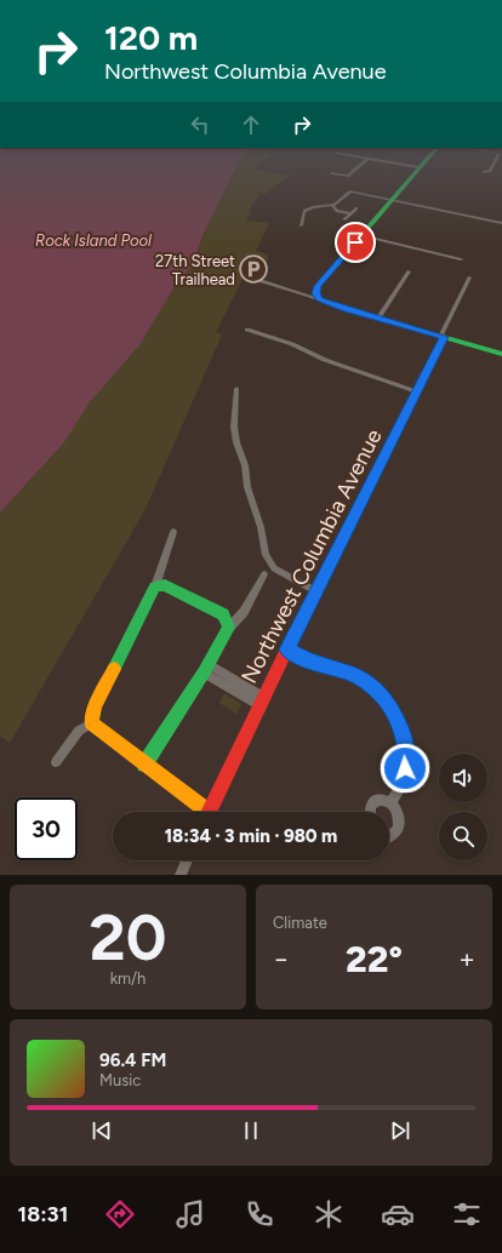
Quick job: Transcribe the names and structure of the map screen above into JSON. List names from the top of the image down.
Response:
{
  "streets": {
    "street": ["Northwest Columbia Avenue"]
  },
  "water": ["Rock Island Pool"],
  "places": {
    "parking": ["27th Street Trailhead"]
  },
  "page": {
    "turn": ["120 m", "Northwest Columbia Avenue"],
    "limit": "30",
    "trip": "18:34 · 3 min · 980 m",
    "tile": [
      ["20", "km/h"],
      "Climate"
    ],
    "heat": ["−", "22°", "+"],
    "song": ["96.4 FM", "Music"],
    "tabs": "18:31"
  }
}
